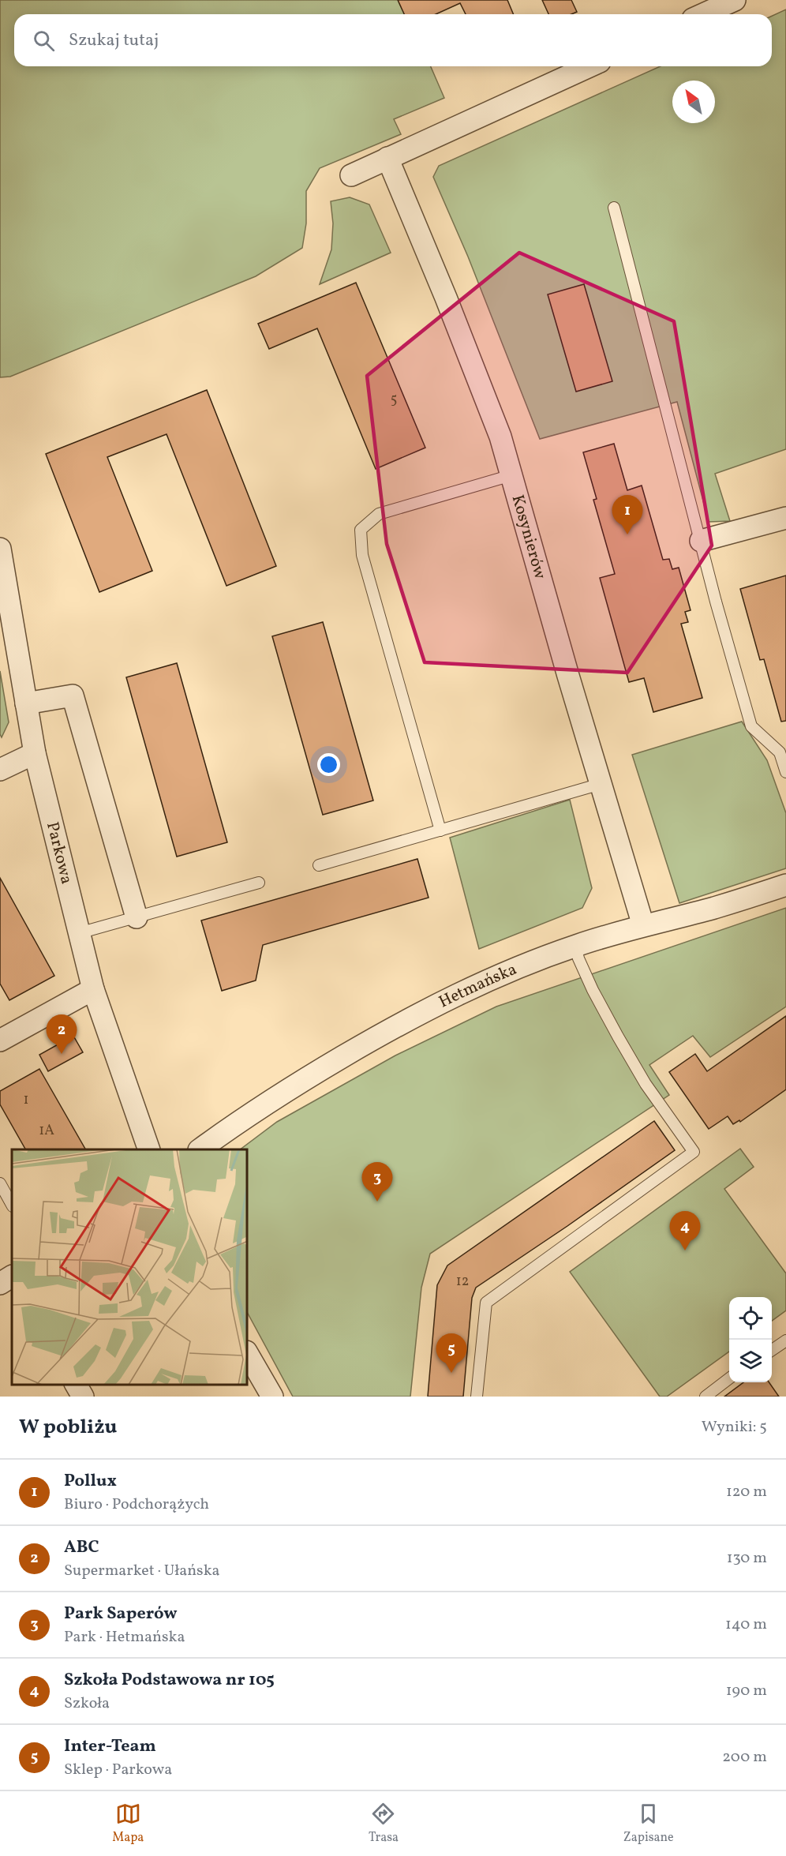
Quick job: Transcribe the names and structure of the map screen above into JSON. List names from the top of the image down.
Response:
{
  "streets": {
    "street": ["Kosynierów", "Parkowa", "Hetmańska"]
  },
  "crossings": [
    ["Kosynierów", "Hetmańska"]
  ],
  "house_numbers": [
    "5",
    "1",
    "1A",
    "12"
  ],
  "north": "top left",
  "page": {
    "search": "Szukaj tutaj",
    "pins": [
      "1",
      "2",
      "3",
      "4",
      "5"
    ],
    "heading": ["W pobliżu", "Wyniki: 5"],
    "list": [
      {
        "mark": "1",
        "name": "Pollux",
        "note": "Biuro · Podchorążych",
        "value": "120 m"
      },
      {
        "mark": "2",
        "name": "ABC",
        "note": "Supermarket · Ułańska",
        "value": "130 m"
      },
      {
        "mark": "3",
        "name": "Park Saperów",
        "note": "Park · Hetmańska",
        "value": "140 m"
      },
      {
        "mark": "4",
        "name": "Szkoła Podstawowa nr 105",
        "note": "Szkoła",
        "value": "190 m"
      },
      {
        "mark": "5",
        "name": "Inter-Team",
        "note": "Sklep · Parkowa",
        "value": "200 m"
      }
    ],
    "nav": ["Mapa", "Trasa", "Zapisane"]
  }
}
